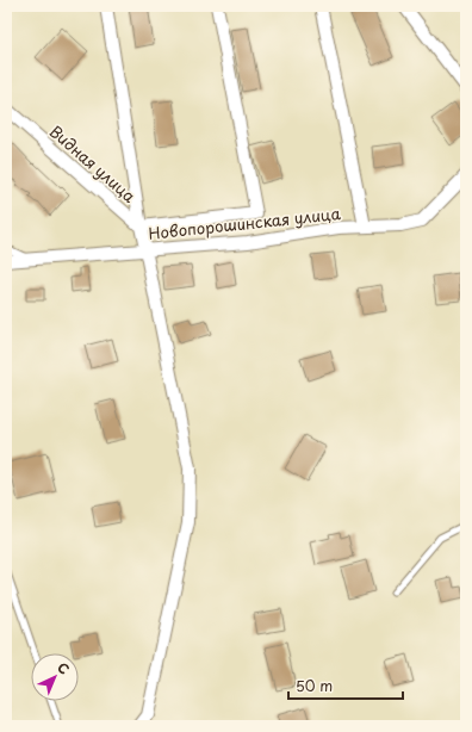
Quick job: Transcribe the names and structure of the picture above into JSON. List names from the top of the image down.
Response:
{
  "streets": {
    "street": ["Видная улица", "Новопорошинская улица"]
  },
  "scale_bar": "50 m",
  "north": "top right"
}
